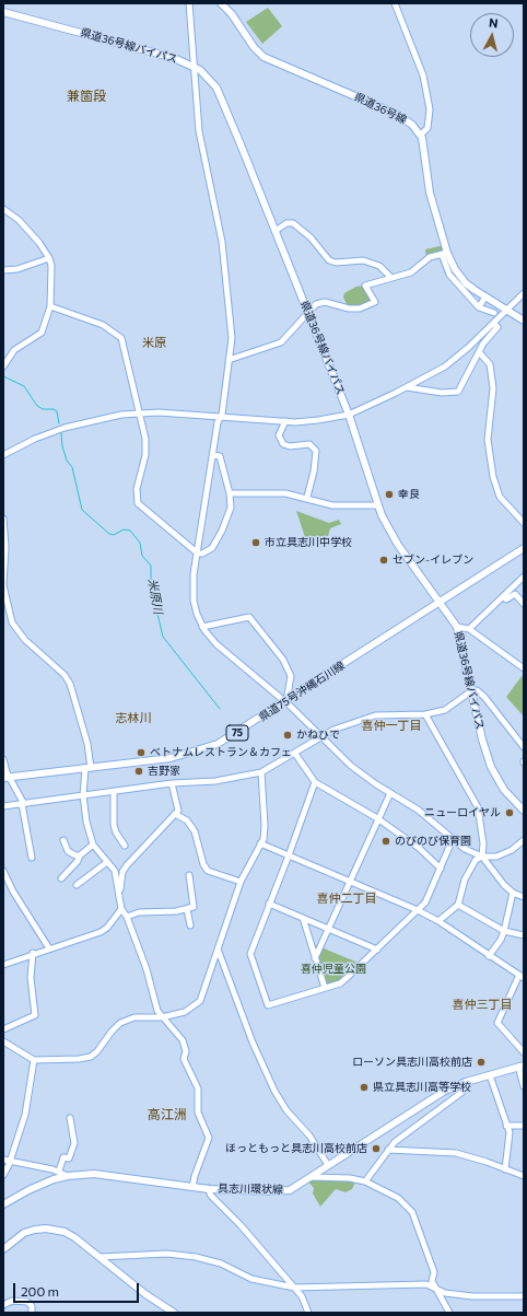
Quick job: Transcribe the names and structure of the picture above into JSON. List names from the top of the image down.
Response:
{
  "streets": {
    "main road": [
      "県道36号線バイパス",
      "県道36号線",
      "県道75号沖縄石川線",
      "75",
      "具志川環状線"
    ]
  },
  "crossings": [
    ["県道36号線バイパス", "県道75号沖縄石川線"]
  ],
  "districts": [
    "兼箇段",
    "米原",
    "志林川",
    "喜仲一丁目",
    "喜仲二丁目",
    "喜仲三丁目",
    "高江洲"
  ],
  "water": ["米原川"],
  "parks": ["喜仲児童公園"],
  "places": [
    "幸良",
    "市立具志川中学校",
    "セブン-イレブン",
    "かねひで",
    "ベトナムレストラン＆カフェ",
    "吉野家",
    "ニューロイヤル",
    "のびのび保育園",
    "ローソン具志川高校前店",
    "県立具志川高等学校",
    "ほっともっと具志川高校前店"
  ],
  "scale_bar": "200 m",
  "north": "top"
}
